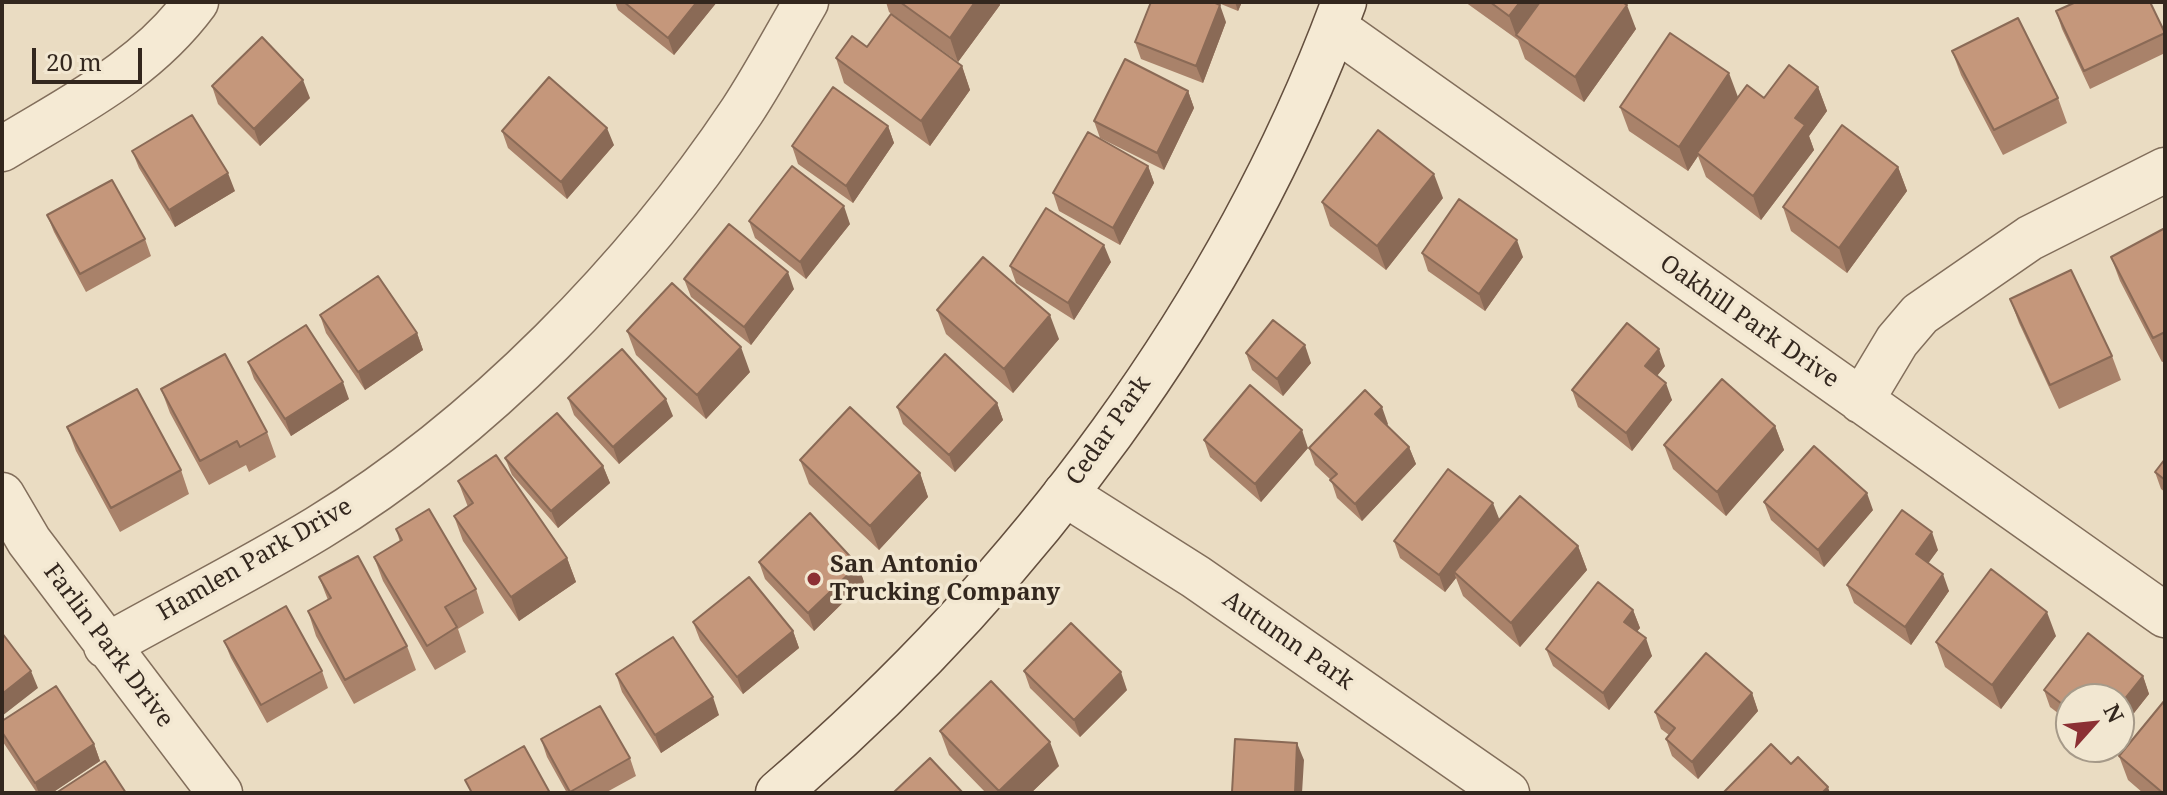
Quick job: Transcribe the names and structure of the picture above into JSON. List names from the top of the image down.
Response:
{
  "streets": {
    "street": [
      "Oakhill Park Drive",
      "Cedar Park",
      "Hamlen Park Drive",
      "Autumn Park",
      "Farlin Park Drive"
    ]
  },
  "crossings": [
    ["Oakhill Park Drive", "Cedar Park"],
    ["Cedar Park", "Autumn Park"],
    ["Hamlen Park Drive", "Farlin Park Drive"]
  ],
  "places": ["San Antonio Trucking Company"],
  "scale_bar": "20 m",
  "north": "top right"
}
